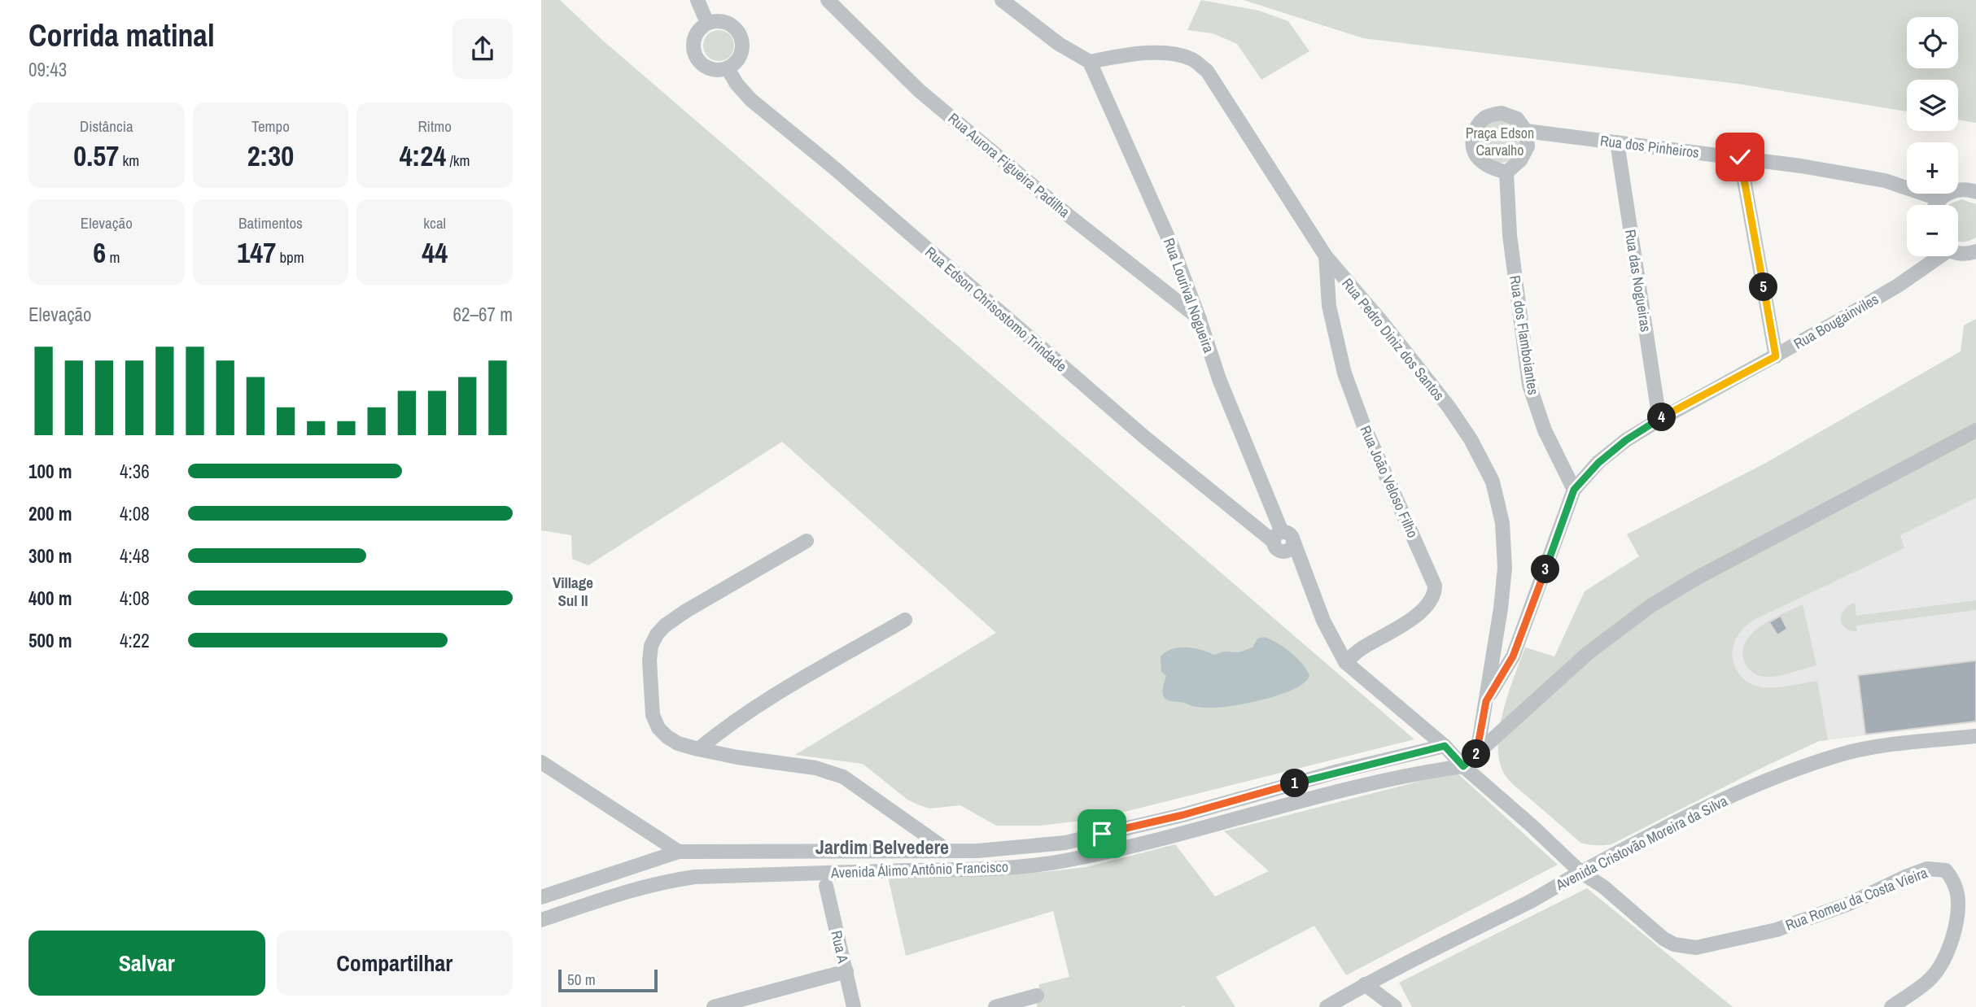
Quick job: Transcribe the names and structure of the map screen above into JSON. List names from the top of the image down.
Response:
{
  "streets": {
    "street": [
      "Rua dos Pinheiros",
      "Rua Aurora Figueira Padilha",
      "Rua das Nogueiras",
      "Rua Lourival Nogueira",
      "Rua Edson Chrisostomo Trindade",
      "Rua Bougainviles",
      "Rua dos Flamboiantes",
      "Rua Pedro Diniz dos Santos",
      "Rua João Veloso Filho",
      "Avenida Cristovão Moreira da Silva",
      "Avenida Álimo Antônio Francisco",
      "Rua Romeu da Costa Vieira",
      "Rua A"
    ]
  },
  "crossings": [
    ["Rua dos Pinheiros", "Rua das Nogueiras"],
    ["Rua dos Pinheiros", "Rua dos Flamboiantes"],
    ["Rua Aurora Figueira Padilha", "Rua Lourival Nogueira"],
    ["Rua das Nogueiras", "Rua Bougainviles"],
    ["Rua Lourival Nogueira", "Rua Edson Chrisostomo Trindade"],
    ["Rua Lourival Nogueira", "Rua Pedro Diniz dos Santos"],
    ["Rua Bougainviles", "Rua dos Flamboiantes"],
    ["Rua Bougainviles", "Rua Pedro Diniz dos Santos"],
    ["Rua Pedro Diniz dos Santos", "Rua João Veloso Filho"],
    ["Rua João Veloso Filho", "Rua Romeu da Costa Vieira"],
    ["Avenida Cristovão Moreira da Silva", "Rua Romeu da Costa Vieira"],
    ["Avenida Álimo Antônio Francisco", "Rua Romeu da Costa Vieira"]
  ],
  "districts": ["Village Sul II", "Jardim Belvedere"],
  "parks": ["Praça Edson Carvalho"],
  "scale_bar": "50 m",
  "page": {
    "heading": ["Corrida matinal", "09:43"],
    "map_buttons": ["+", "−"],
    "stats": [
      ["Distância", "0.57 km"],
      ["Tempo", "2:30"],
      ["Ritmo", "4:24 /km"],
      ["Elevação", "6 m"],
      ["Batimentos", "147 bpm"],
      ["kcal", "44"]
    ],
    "pins": [
      "5",
      "4",
      "3",
      "2",
      "1"
    ],
    "chart": ["Elevação", "62–67 m"],
    "list": [
      {
        "name": "100 m",
        "note": "4:36"
      },
      {
        "name": "200 m",
        "note": "4:08"
      },
      {
        "name": "300 m",
        "note": "4:48"
      },
      {
        "name": "400 m",
        "note": "4:08"
      },
      {
        "name": "500 m",
        "note": "4:22"
      }
    ],
    "buttons": ["Salvar", "Compartilhar"],
    "scale": "50 m"
  }
}
